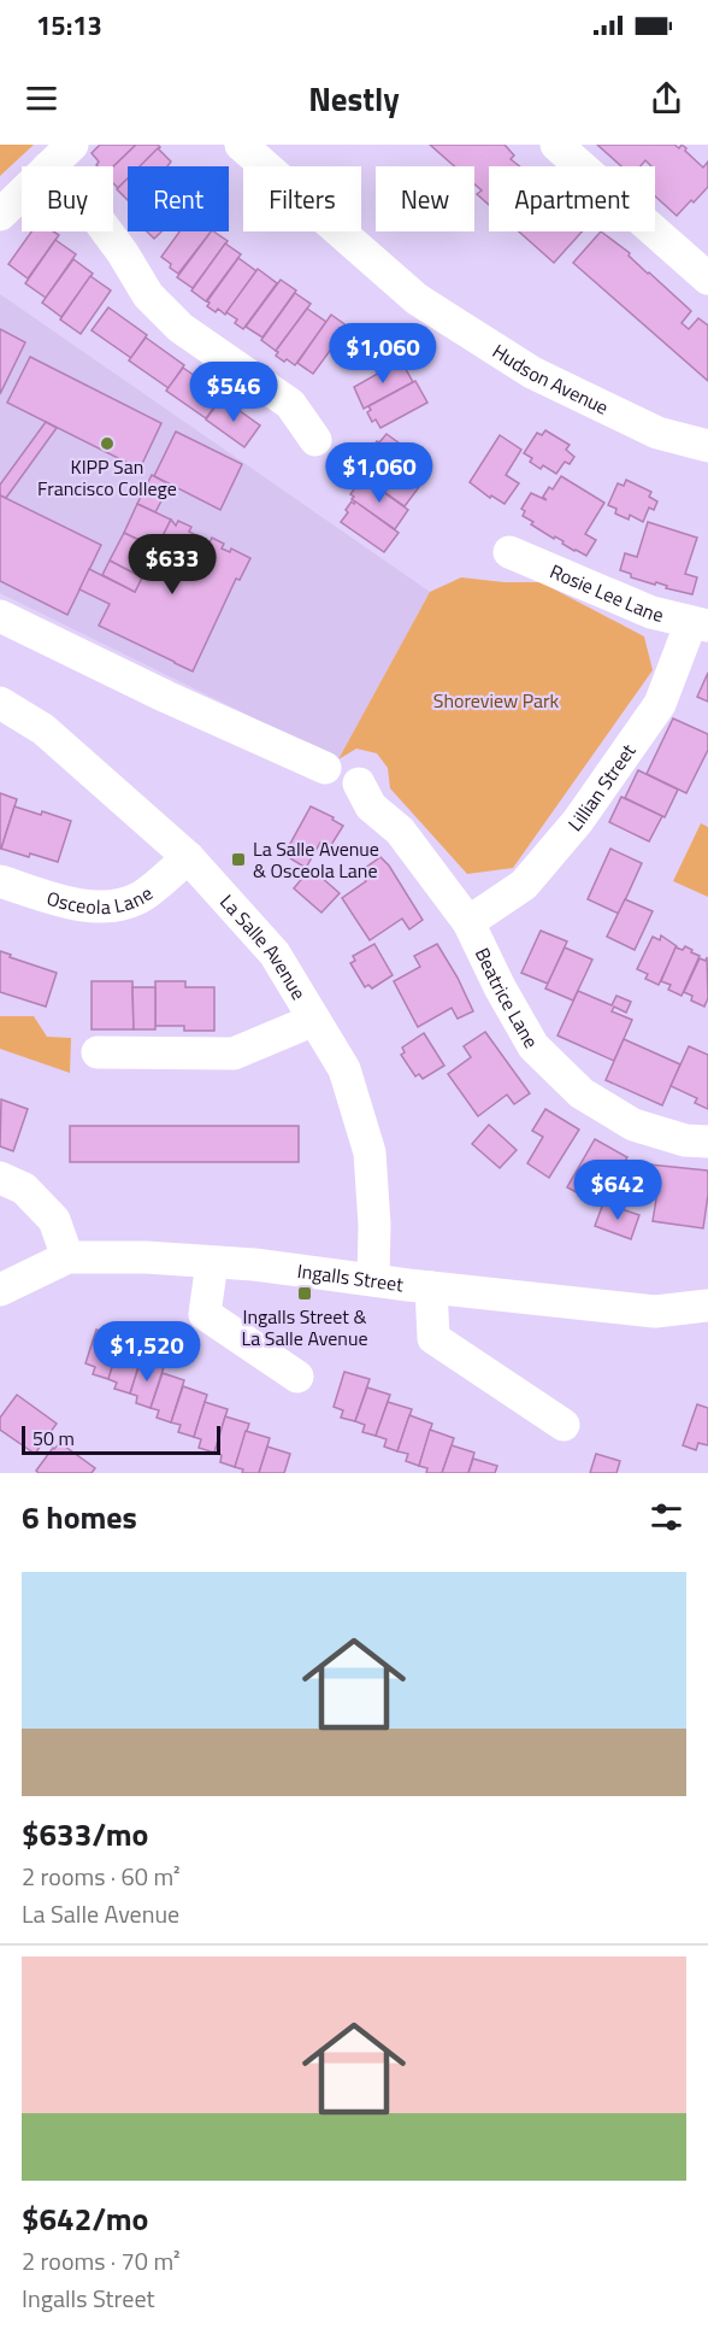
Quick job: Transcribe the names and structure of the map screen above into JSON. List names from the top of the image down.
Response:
{
  "streets": {
    "street": [
      "Hudson Avenue",
      "Rosie Lee Lane",
      "Lillian Street",
      "Osceola Lane",
      "La Salle Avenue",
      "Beatrice Lane",
      "Ingalls Street"
    ]
  },
  "crossings": [
    ["Rosie Lee Lane", "Lillian Street"],
    ["Lillian Street", "Beatrice Lane"],
    ["Osceola Lane", "La Salle Avenue"],
    ["La Salle Avenue", "Ingalls Street"]
  ],
  "parks": ["Shoreview Park"],
  "places": {
    "other": ["KIPP San Francisco College"],
    "transit": ["La Salle Avenue & Osceola Lane", "Ingalls Street & La Salle Avenue"]
  },
  "scale_bar": "50 m",
  "page": {
    "status": "15:13",
    "header": "Nestly",
    "chip": [
      "Buy",
      "Rent",
      "Filters",
      "New",
      "Apartment"
    ],
    "price": [
      "$1,060",
      "$546",
      "$1,060",
      "$633",
      "$642",
      "$1,520"
    ],
    "scale": "50 m",
    "heading": "6 homes",
    "list": [
      {
        "name": "$633/mo",
        "note": "2 rooms · 60 m² · La Salle Avenue"
      },
      {
        "name": "$642/mo",
        "note": "2 rooms · 70 m² · Ingalls Street"
      }
    ]
  }
}
